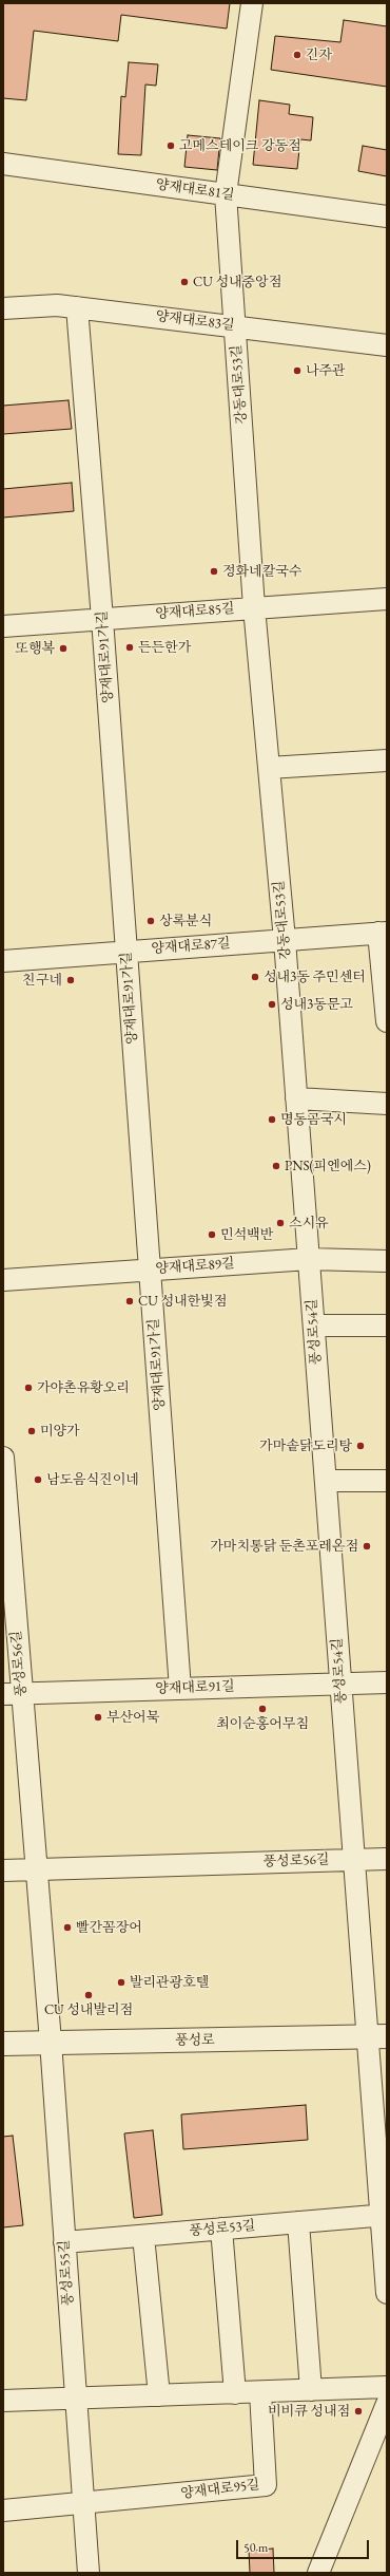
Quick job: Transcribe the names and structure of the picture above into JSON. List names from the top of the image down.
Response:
{
  "streets": {
    "street": [
      "양재대로81길",
      "양재대로83길",
      "강동대로53길",
      "양재대로85길",
      "양재대로91가길",
      "양재대로87길",
      "양재대로89길",
      "풍성로54길",
      "풍성로56길",
      "양재대로91길",
      "풍성로",
      "풍성로53길",
      "풍성로55길",
      "양재대로95길"
    ]
  },
  "crossings": [
    ["양재대로81길", "강동대로53길"],
    ["양재대로83길", "강동대로53길"],
    ["양재대로83길", "양재대로91가길"],
    ["강동대로53길", "양재대로85길"],
    ["강동대로53길", "양재대로87길"],
    ["강동대로53길", "양재대로89길"],
    ["강동대로53길", "풍성로54길"],
    ["양재대로85길", "양재대로91가길"],
    ["양재대로91가길", "양재대로87길"],
    ["양재대로91가길", "양재대로89길"],
    ["양재대로91가길", "양재대로91길"],
    ["양재대로89길", "풍성로54길"],
    ["풍성로54길", "풍성로56길"],
    ["풍성로54길", "양재대로91길"],
    ["풍성로54길", "풍성로"],
    ["풍성로56길", "양재대로91길"],
    ["풍성로56길", "풍성로"],
    ["풍성로56길", "풍성로55길"],
    ["풍성로", "풍성로55길"],
    ["풍성로53길", "풍성로55길"],
    ["풍성로55길", "양재대로95길"]
  ],
  "places": [
    "긴자",
    "고메스테이크 강동점",
    "CU 성내중앙점",
    "나주관",
    "정화네칼국수",
    "든든한가",
    "또행복",
    "상록분식",
    "성내3동 주민센터",
    "친구네",
    "성내3동문고",
    "명동곰국시",
    "PNS(피엔에스)",
    "스시유",
    "민석백반",
    "CU 성내한빛점",
    "가야촌유황오리",
    "미양가",
    "가마솥닭도리탕",
    "남도음식진이네",
    "가마치통닭 둔촌포레온점",
    "최이순홍어무침",
    "부산어묵",
    "빨간꼼장어",
    "발리관광호텔",
    "CU 성내발리점",
    "비비큐 성내점"
  ],
  "scale_bar": "50 m"
}
